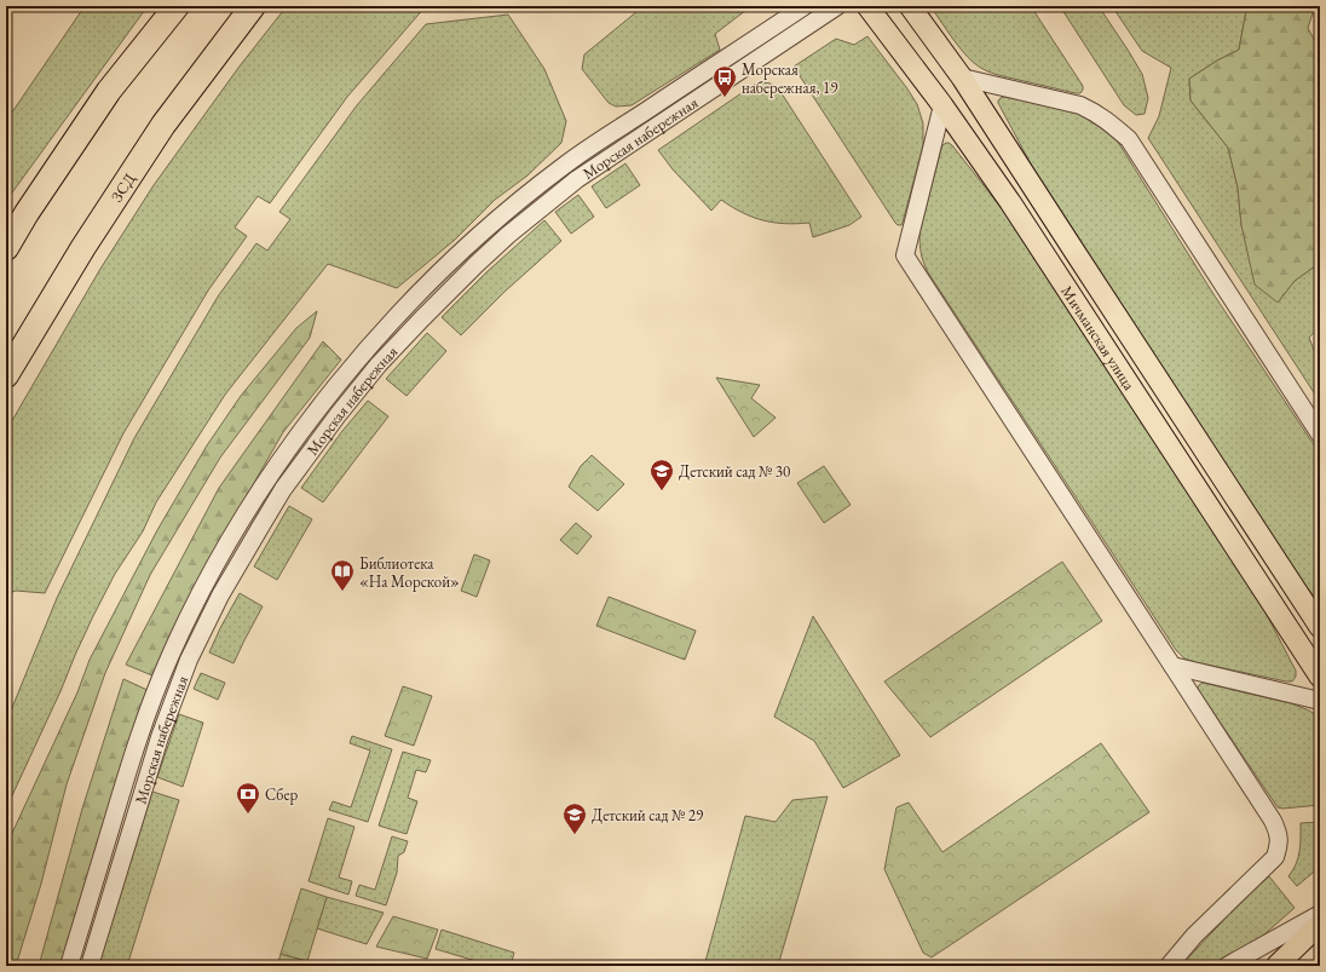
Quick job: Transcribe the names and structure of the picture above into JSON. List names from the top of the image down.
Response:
{
  "streets": {
    "highway": ["ЗСД"],
    "main road": ["Мичманская улица"],
    "street": ["Морская набережная"]
  },
  "places": {
    "bus stop": ["Морская набережная, 19"],
    "school or university": ["Детский сад № 30", "Детский сад № 29"],
    "library": ["Библиотека «На Морской»"],
    "bank": ["Сбер"]
  }
}
